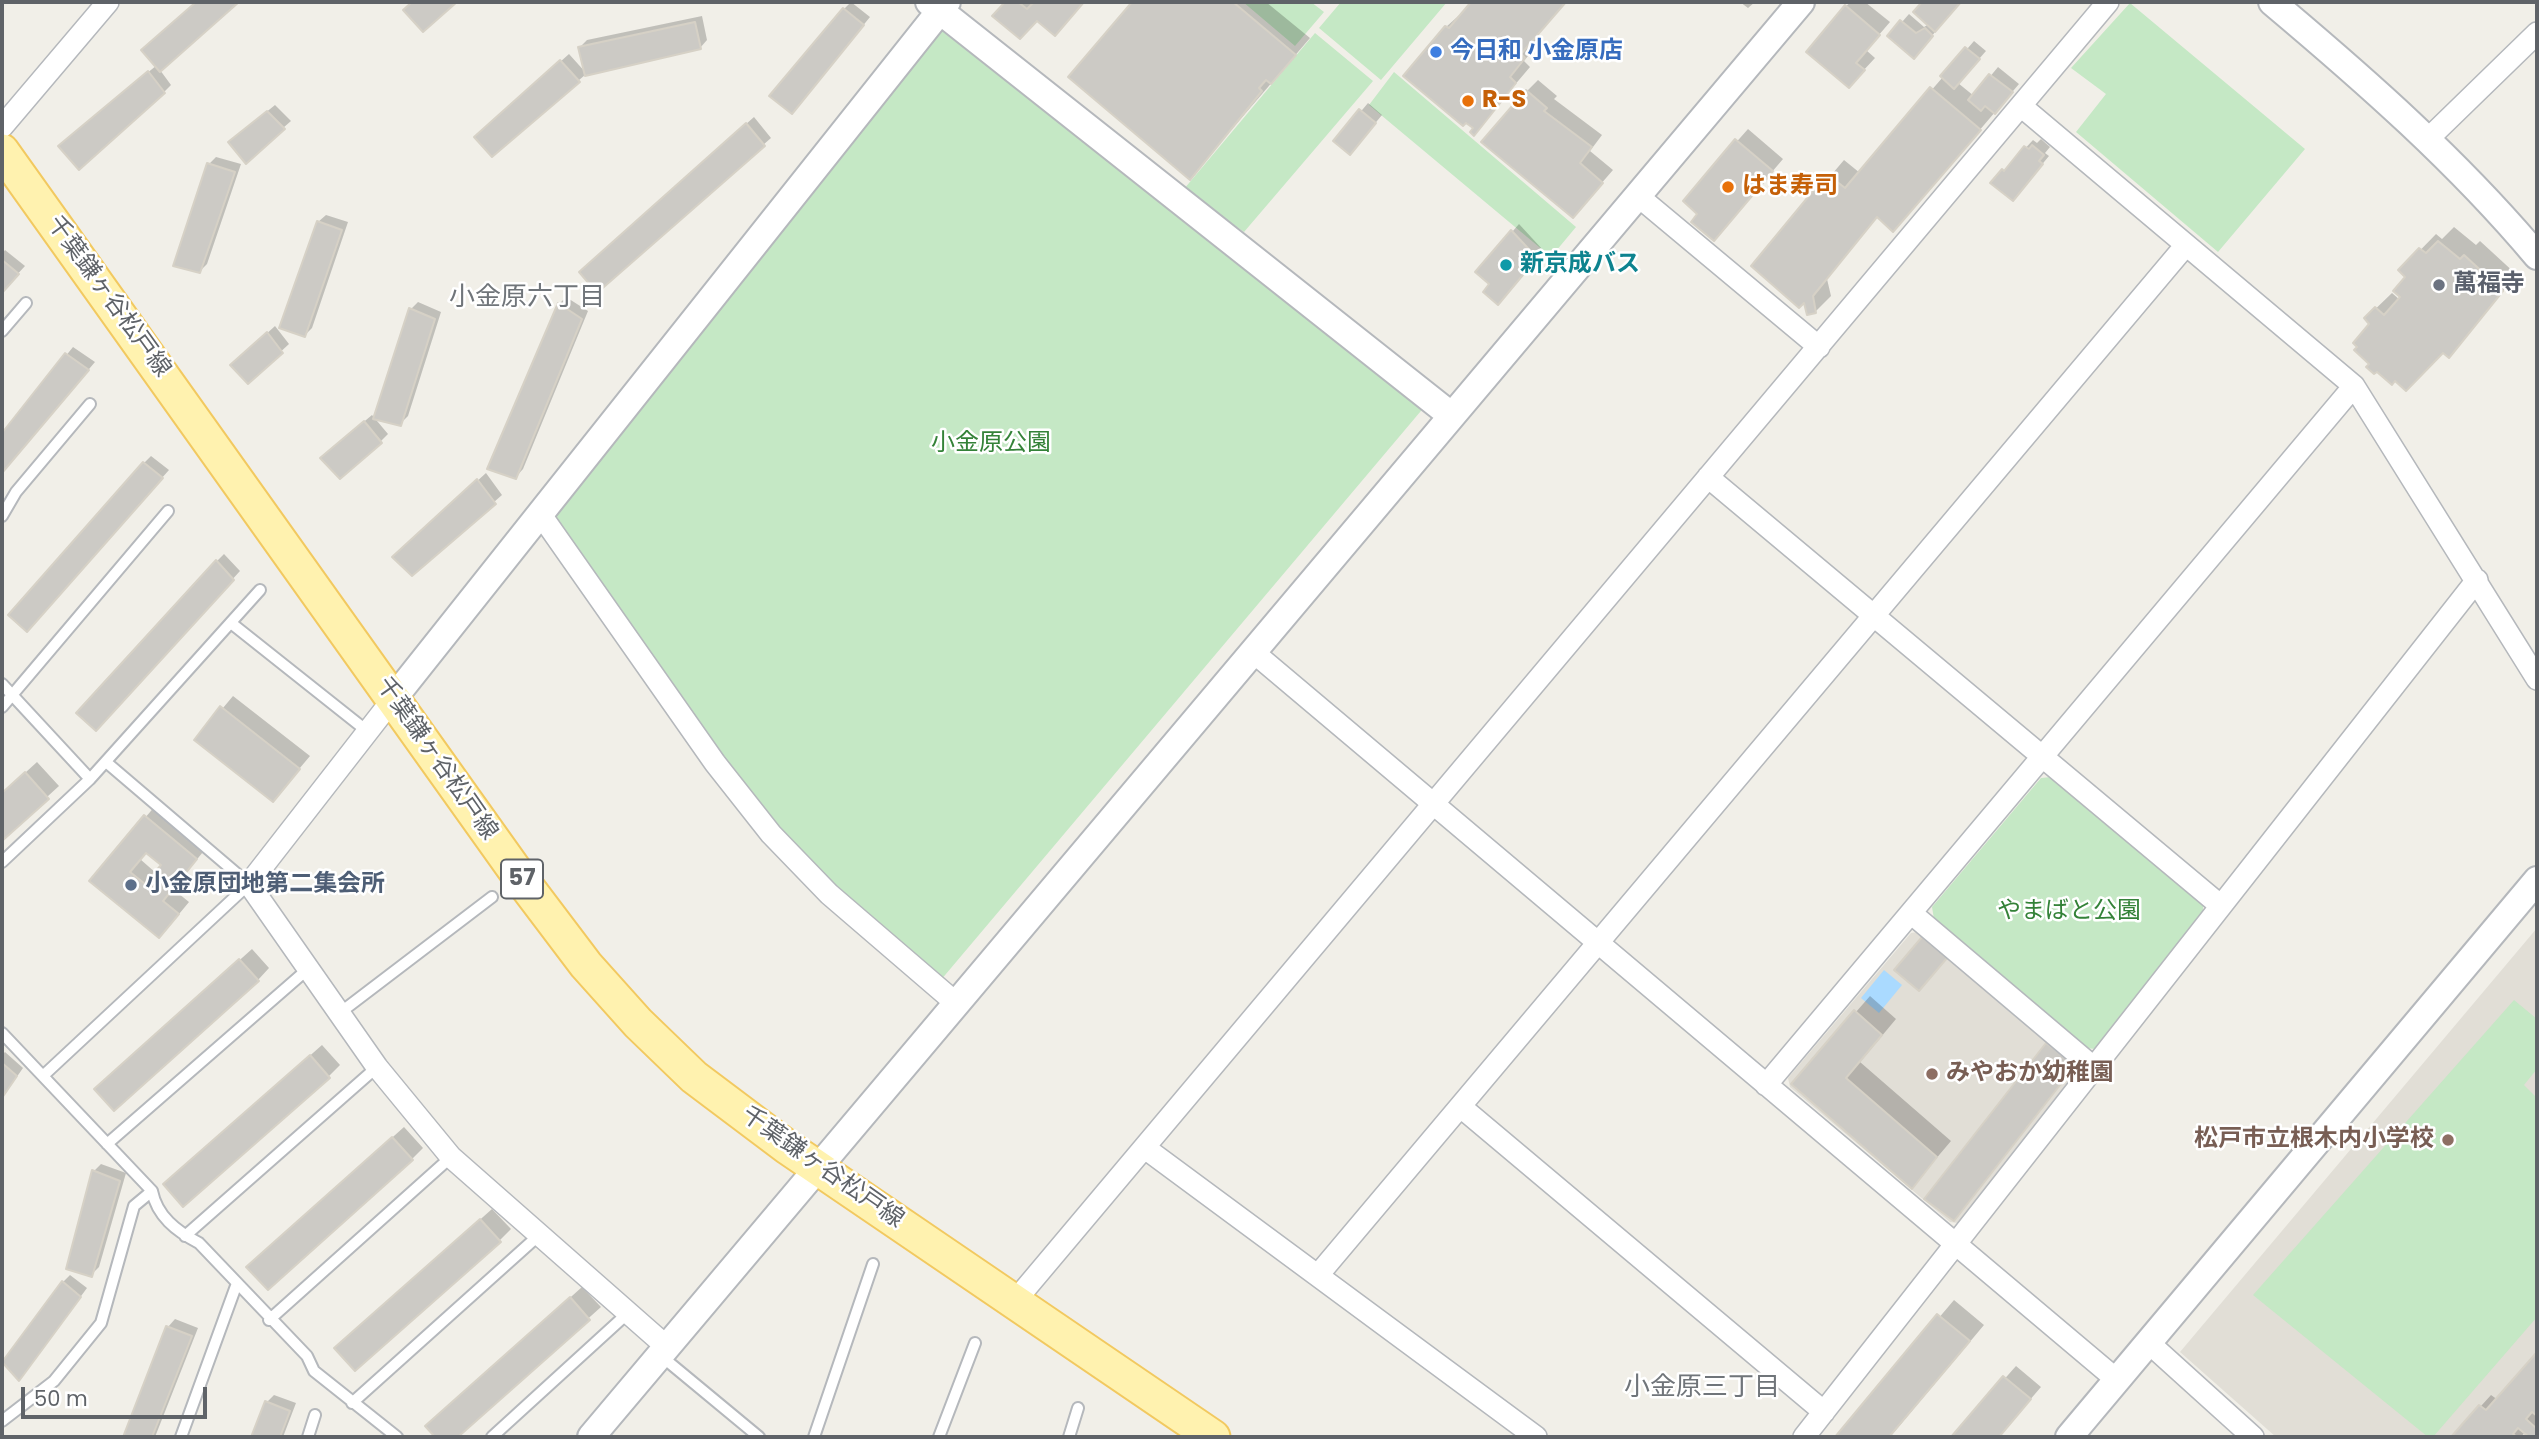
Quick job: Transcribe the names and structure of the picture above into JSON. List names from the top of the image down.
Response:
{
  "streets": {
    "main road": ["千葉鎌ヶ谷松戸線", "57"]
  },
  "districts": ["小金原六丁目", "小金原三丁目"],
  "parks": ["小金原公園", "やまばと公園"],
  "places": [
    "今日和 小金原店",
    "R-S",
    "はま寿司",
    "新京成バス",
    "萬福寺",
    "小金原団地第二集会所",
    "みやおか幼稚園",
    "松戸市立根木内小学校"
  ],
  "scale_bar": "50 m"
}
